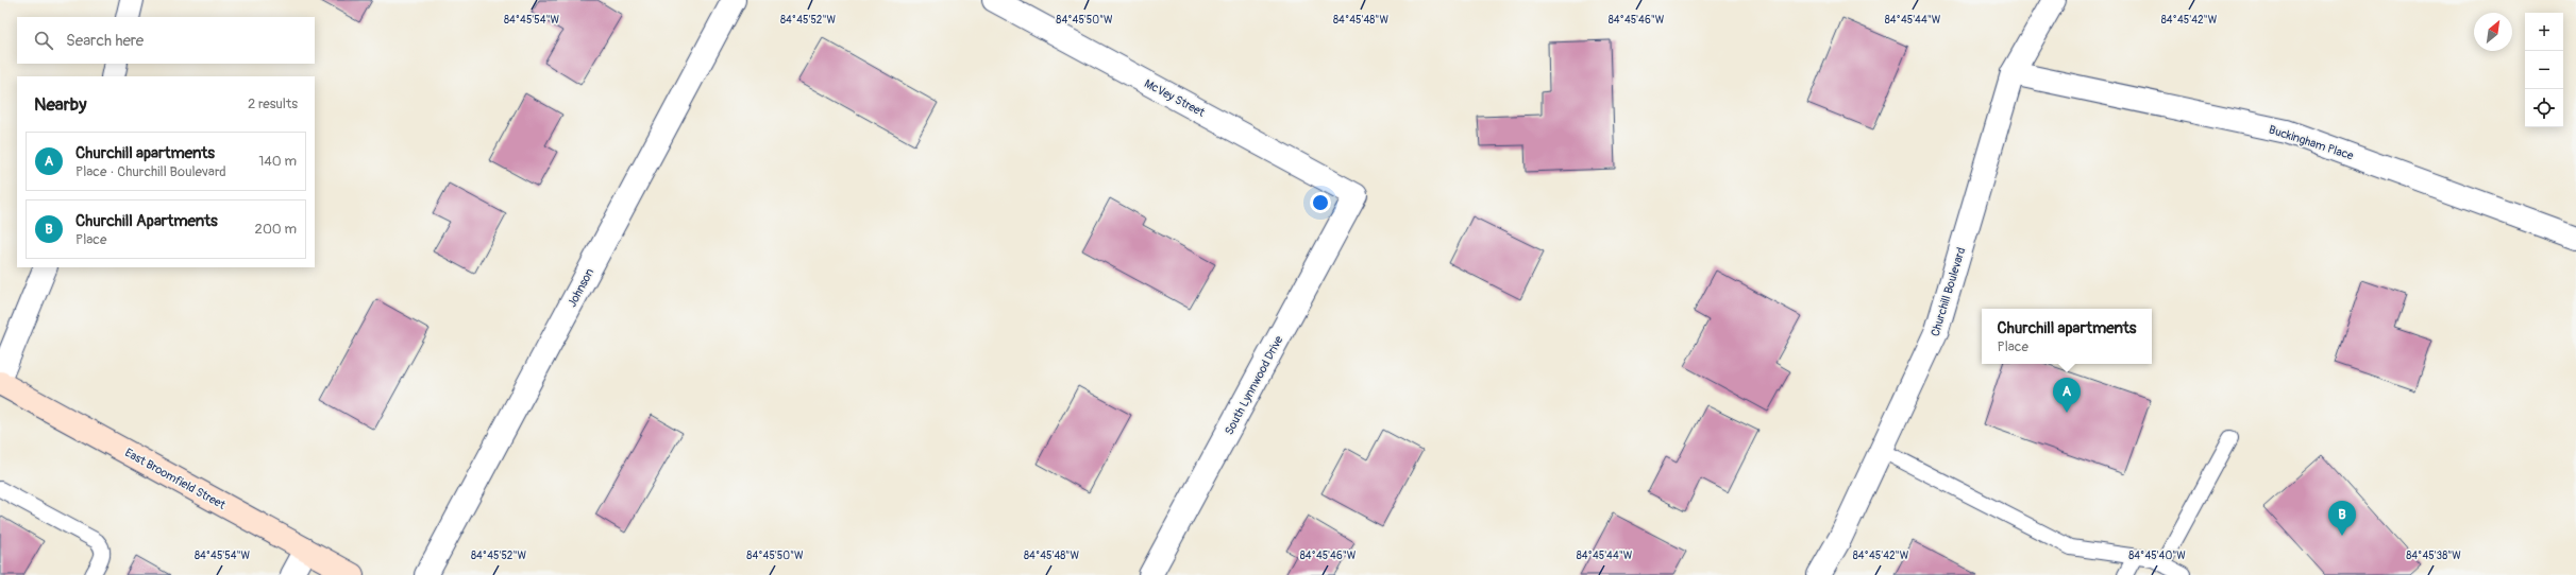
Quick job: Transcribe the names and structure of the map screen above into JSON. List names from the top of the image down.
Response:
{
  "streets": {
    "main road": ["East Broomfield Street"],
    "street": [
      "McVey Street",
      "Buckingham Place",
      "Johnson",
      "Churchill Boulevard",
      "South Lynnwood Drive"
    ]
  },
  "crossings": [
    ["McVey Street", "South Lynnwood Drive"],
    ["Buckingham Place", "Churchill Boulevard"]
  ],
  "north": "top right",
  "page": {
    "map_buttons": ["+", "−"],
    "search": "Search here",
    "heading": ["Nearby", "2 results"],
    "list": [
      {
        "mark": "A",
        "name": "Churchill apartments",
        "note": "Place · Churchill Boulevard",
        "value": "140 m"
      },
      {
        "mark": "B",
        "name": "Churchill Apartments",
        "note": "Place",
        "value": "200 m"
      }
    ],
    "popup": ["Churchill apartments", "Place"],
    "pins": ["A", "B"]
  },
  "coordinates": [
    "84°45'54\"W",
    "84°45'52\"W",
    "84°45'50\"W",
    "84°45'48\"W",
    "84°45'46\"W",
    "84°45'44\"W",
    "84°45'42\"W",
    "84°45'40\"W",
    "84°45'38\"W"
  ]
}
